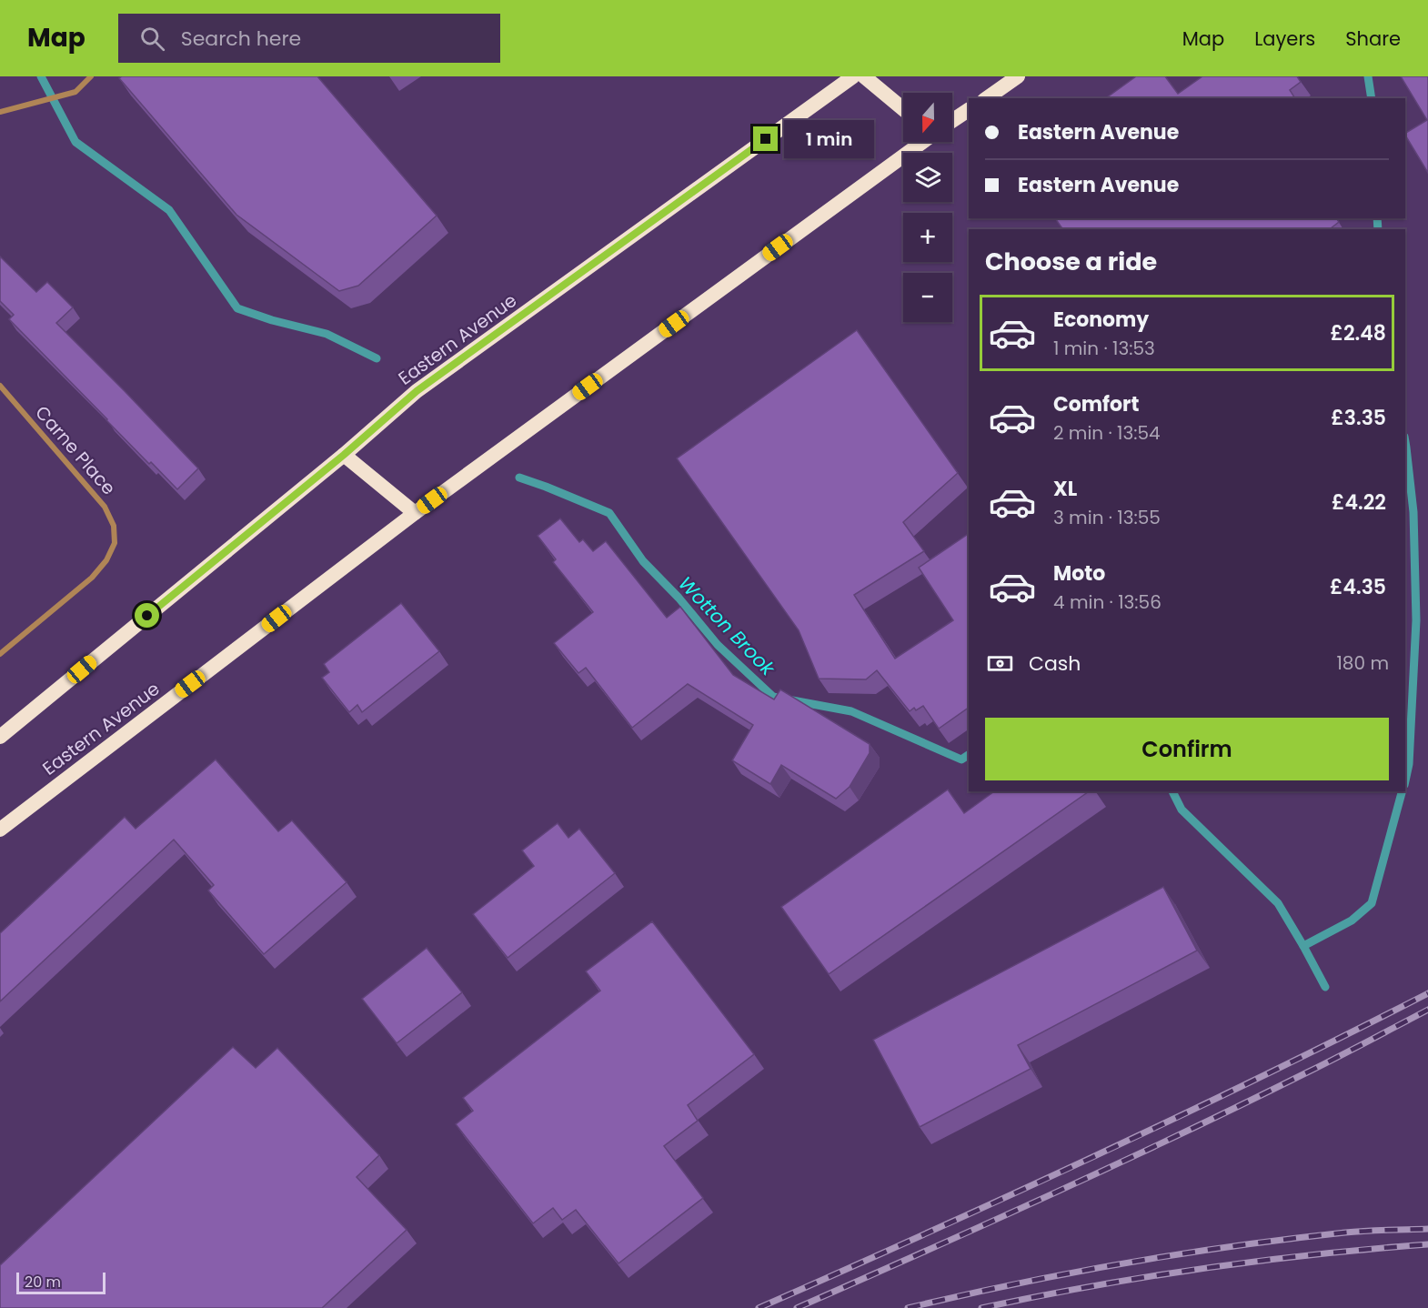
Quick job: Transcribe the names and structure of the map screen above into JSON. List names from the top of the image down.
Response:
{
  "streets": {
    "highway": ["Eastern Avenue"],
    "street": ["Carne Place"]
  },
  "water": ["Wotton Brook"],
  "scale_bar": "20 m",
  "north": "bottom",
  "page": {
    "header": "Map",
    "search": "Search here",
    "nav": ["Map", "Layers", "Share"],
    "map_buttons": ["+", "−"],
    "banner": ["Eastern Avenue", "Eastern Avenue"],
    "bubble": "1 min",
    "heading": "Choose a ride",
    "list": [
      {
        "name": "Economy",
        "note": "1 min · 13:53",
        "value": "£2.48"
      },
      {
        "name": "Comfort",
        "note": "2 min · 13:54",
        "value": "£3.35"
      },
      {
        "name": "XL",
        "note": "3 min · 13:55",
        "value": "£4.22"
      },
      {
        "name": "Moto",
        "note": "4 min · 13:56",
        "value": "£4.35"
      }
    ],
    "pay": ["Cash", "180 m"],
    "buttons": "Confirm",
    "scale": "20 m"
  }
}
